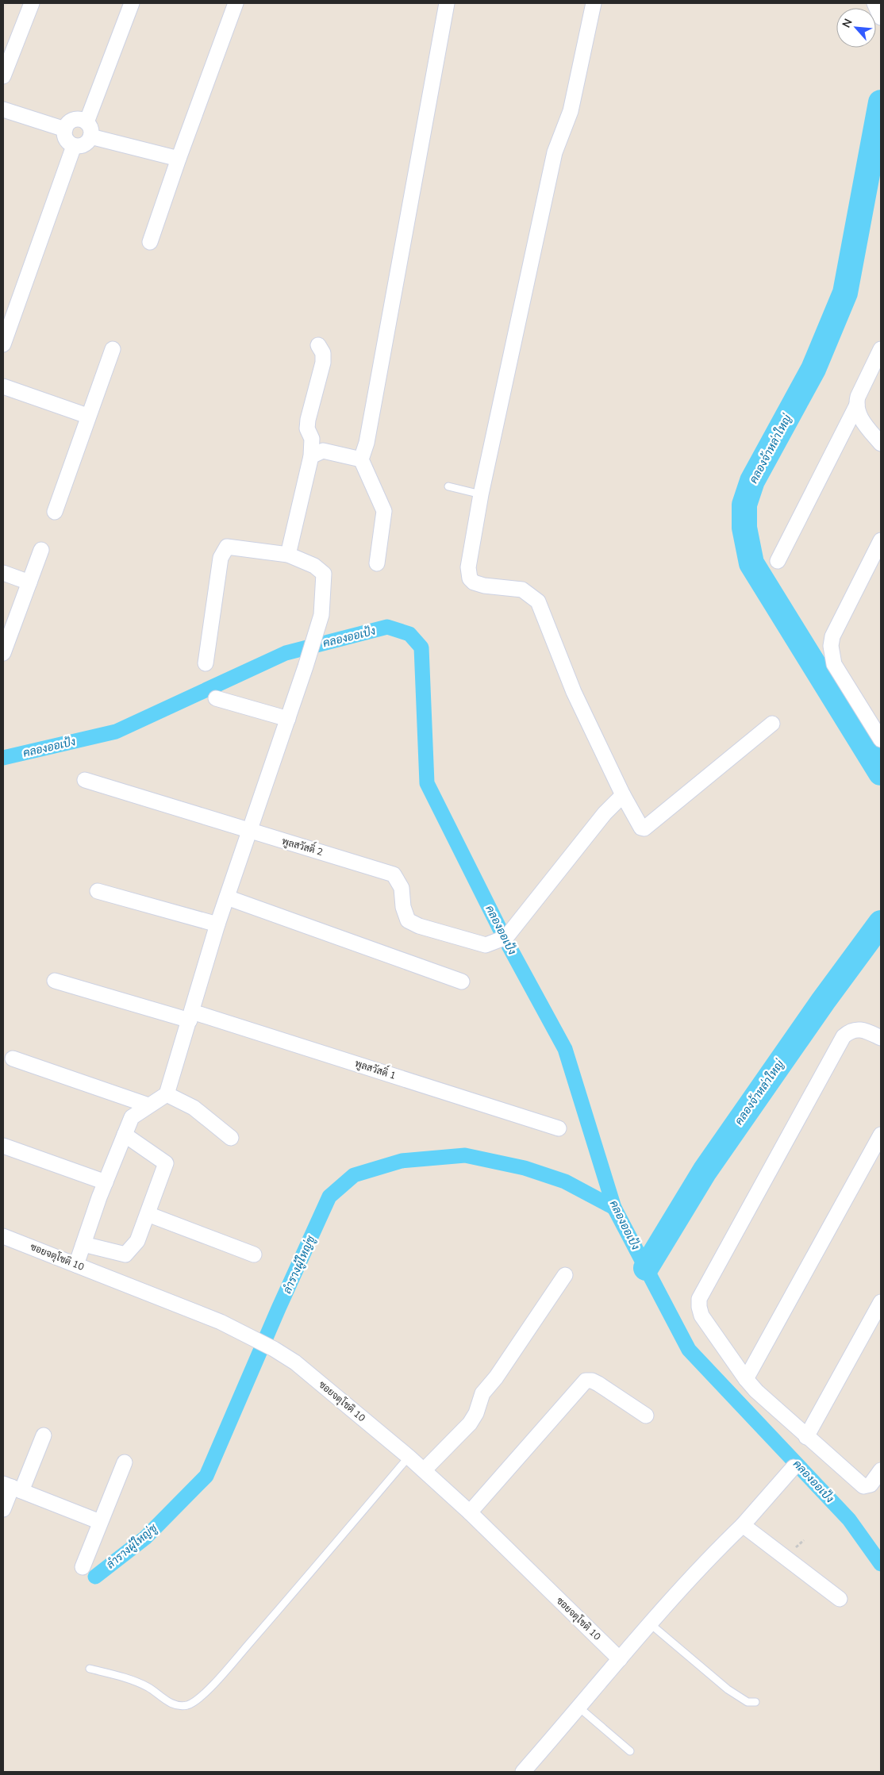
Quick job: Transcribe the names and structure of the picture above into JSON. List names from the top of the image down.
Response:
{
  "streets": {
    "street": ["พูลสวัสดิ์ 2", "พูลสวัสดิ์ 1", "ซอยจตุโชติ 10"]
  },
  "water": ["คลองจ้าหล่าใหญ่", "คลองออเป้ง", "ลำรางผู้ใหญ่ชู"],
  "north": "top left"
}
